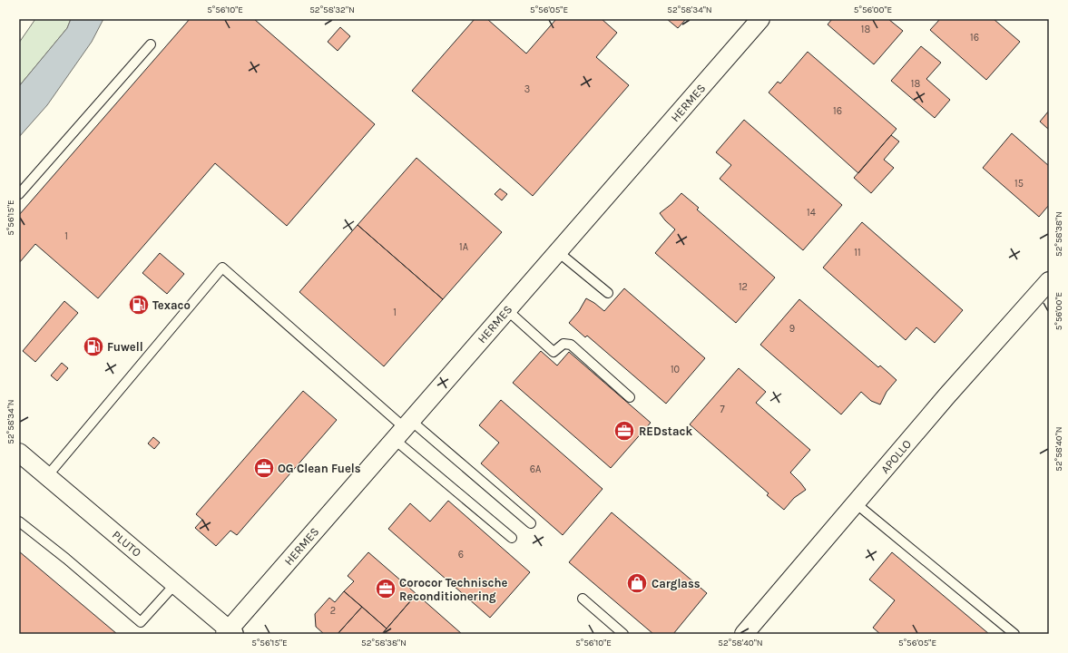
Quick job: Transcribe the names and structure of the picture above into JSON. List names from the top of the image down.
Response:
{
  "streets": {
    "street": ["HERMES", "APOLLO", "PLUTO"]
  },
  "crossings": [
    ["HERMES", "PLUTO"]
  ],
  "places": {
    "fuel station": ["Texaco", "Fuwell"],
    "office": ["REDstack", "OG Clean Fuels", "Corocor Technische Reconditionering"],
    "shop": ["Carglass"]
  },
  "house_numbers": [
    "18",
    "16",
    "18",
    "3",
    "16",
    "15",
    "14",
    "1",
    "1A",
    "11",
    "12",
    "1",
    "9",
    "10",
    "7",
    "6A",
    "6",
    "2"
  ],
  "coordinates": [
    "5°56'10\"E",
    "52°58'32\"N",
    "5°56'05\"E",
    "52°58'34\"N",
    "5°56'00\"E",
    "5°56'15\"E",
    "52°58'38\"N",
    "52°58'40\"N"
  ]
}
